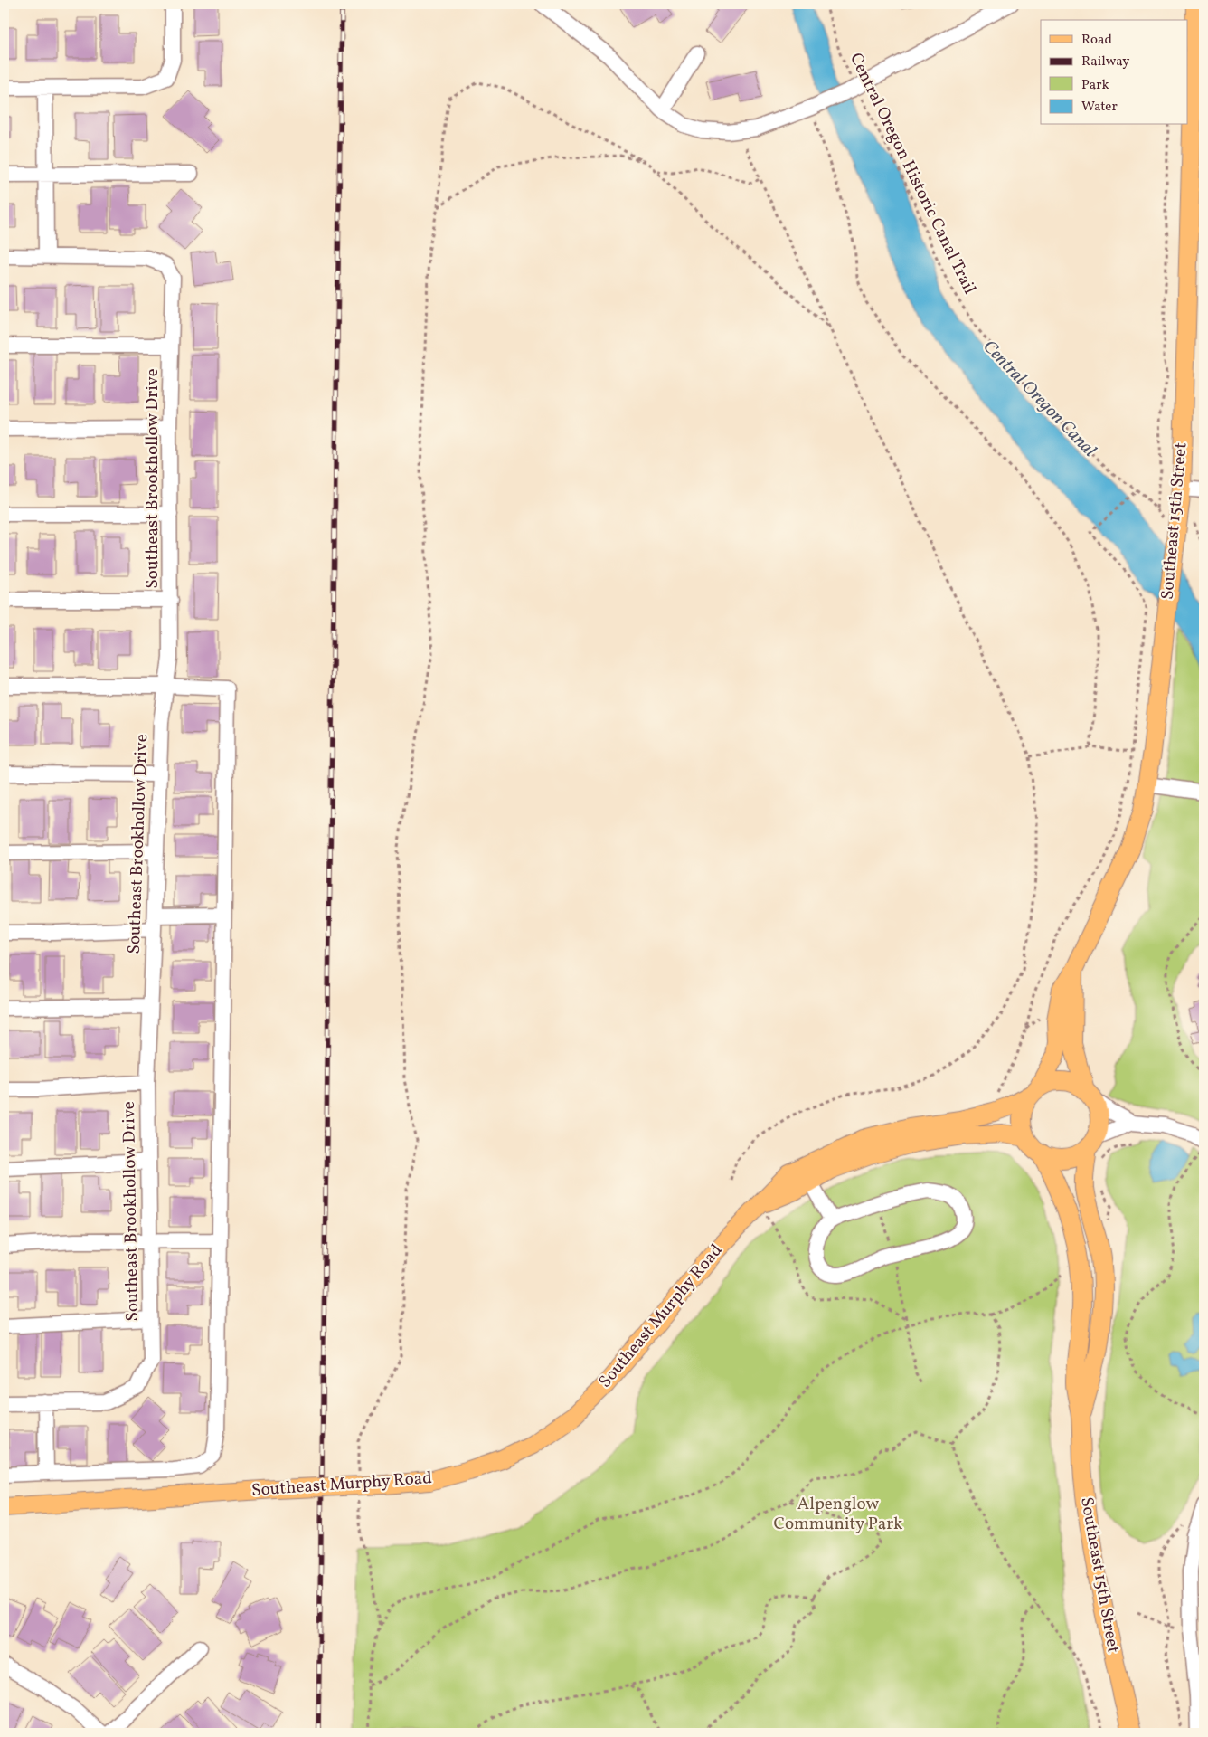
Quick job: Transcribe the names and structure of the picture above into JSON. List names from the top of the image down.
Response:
{
  "streets": {
    "main road": ["Southeast 15th Street", "Southeast Murphy Road"],
    "street": ["Southeast Brookhollow Drive"],
    "path": ["Central Oregon Historic Canal Trail"]
  },
  "crossings": [
    ["Southeast 15th Street", "Southeast Murphy Road"]
  ],
  "water": ["Central Oregon Canal"],
  "parks": ["Alpenglow Community Park"],
  "legend": [
    "Road",
    "Railway",
    "Park",
    "Water"
  ]
}
